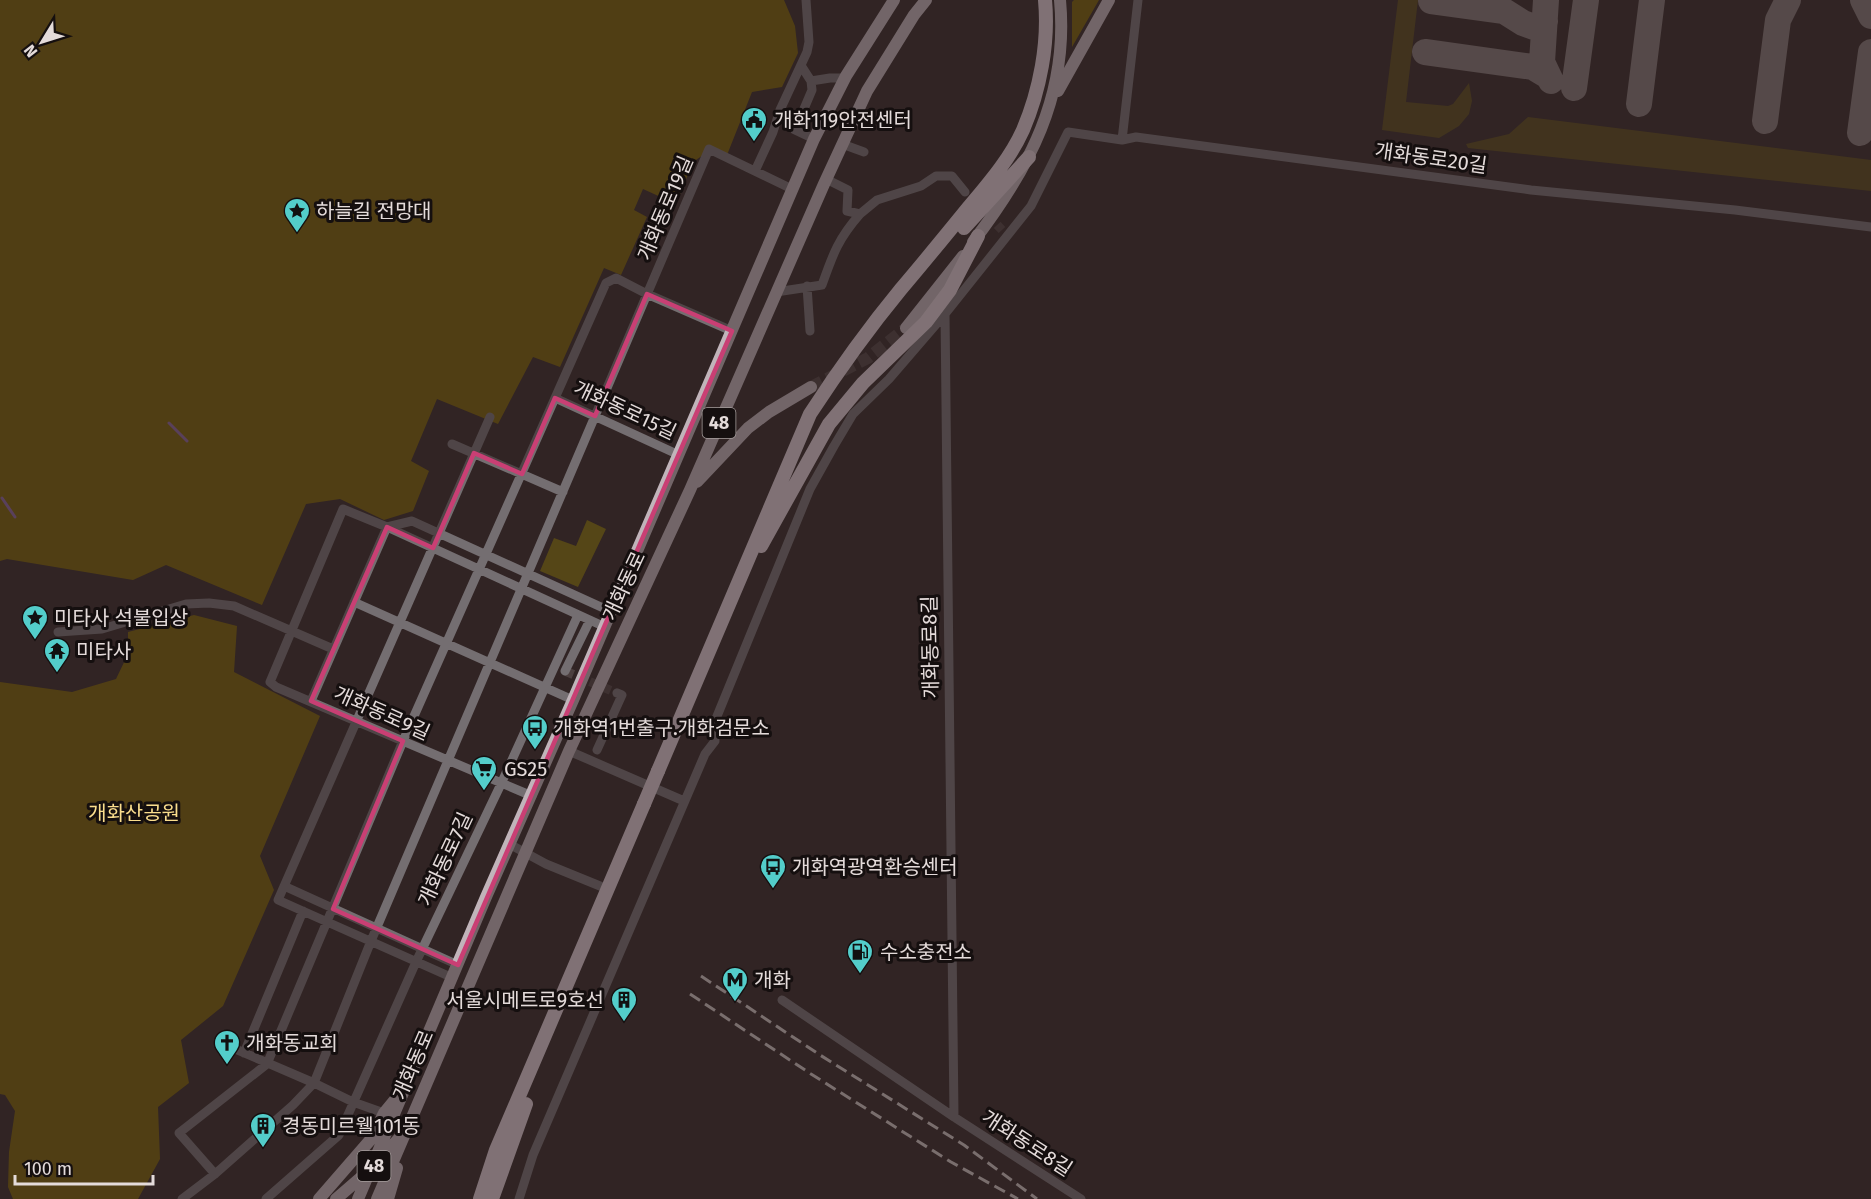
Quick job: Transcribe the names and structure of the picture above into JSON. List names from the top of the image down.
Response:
{
  "streets": {
    "main road": ["48", "개화동로"],
    "street": [
      "개화동로20길",
      "개화동로19길",
      "개화동로15길",
      "개화동로8길",
      "개화동로9길",
      "개화동로7길"
    ]
  },
  "crossings": [
    ["개화동로20길", "개화동로8길"],
    ["개화동로19길", "개화동로"],
    ["개화동로19길", "개화동로7길"],
    ["개화동로15길", "개화동로"],
    ["개화동로15길", "개화동로7길"],
    ["48", "개화동로"],
    ["개화동로", "개화동로9길"],
    ["개화동로9길", "개화동로7길"]
  ],
  "parks": ["개화산공원"],
  "places": {
    "public building": ["개화119안전센터"],
    "place": ["하늘길 전망대", "미타사 석불입상"],
    "temple": ["미타사"],
    "bus stop": ["개화역1번출구.개화검문소", "개화역광역환승센터"],
    "supermarket": ["GS25"],
    "fuel station": ["수소충전소"],
    "metro station": ["개화"],
    "building": ["서울시메트로9호선", "경동미르웰101동"],
    "church": ["개화동교회"]
  },
  "scale_bar": "100 m",
  "north": "bottom left"
}
